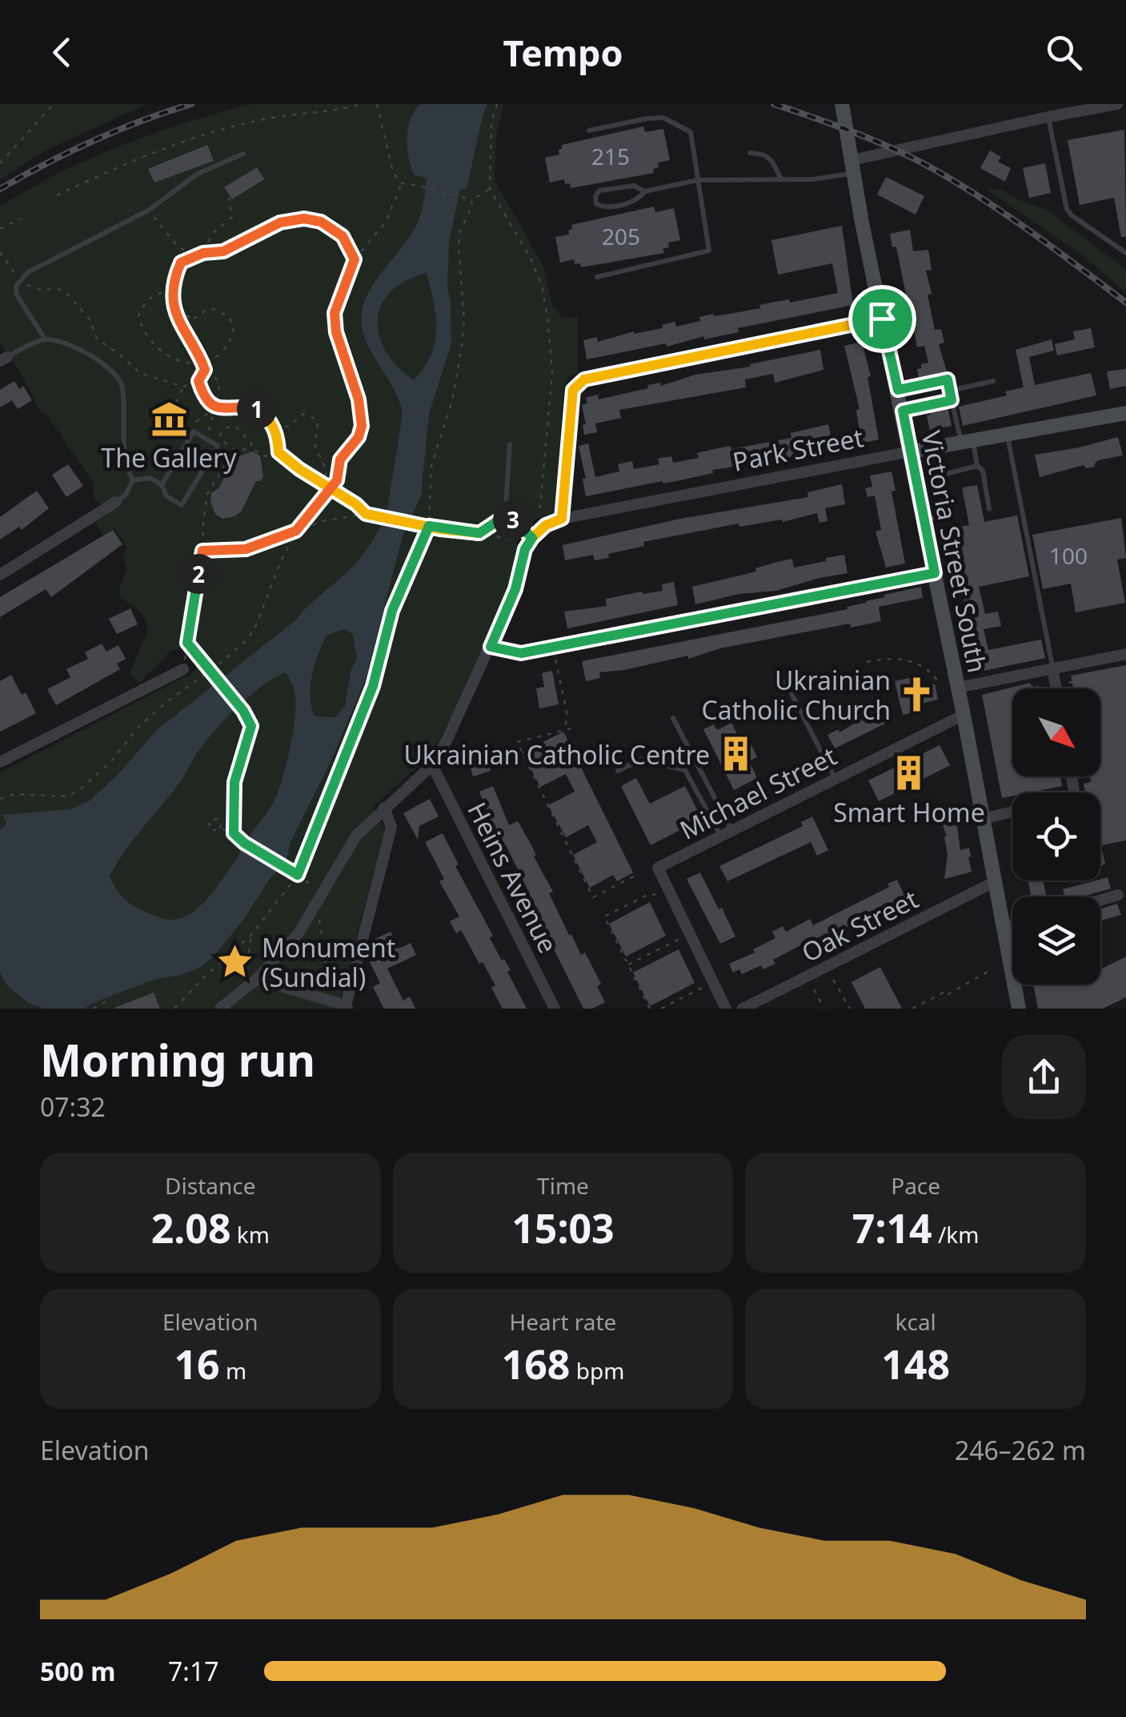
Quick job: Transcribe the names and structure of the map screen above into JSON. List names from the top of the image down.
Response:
{
  "streets": {
    "main road": ["Park Street", "Victoria Street South"],
    "street": ["Michael Street", "Heins Avenue", "Oak Street"]
  },
  "crossings": [
    ["Park Street", "Victoria Street South"],
    ["Victoria Street South", "Michael Street"],
    ["Victoria Street South", "Oak Street"]
  ],
  "places": {
    "museum": ["The Gallery"],
    "church": ["Ukrainian Catholic Church"],
    "building": ["Ukrainian Catholic Centre", "Smart Home"],
    "place": ["Monument (Sundial)"]
  },
  "house_numbers": ["215", "205", "100"],
  "north": "bottom right",
  "page": {
    "header": "Tempo",
    "pins": ["1", "3", "2"],
    "heading": ["Morning run", "07:32"],
    "stats": [
      ["Distance", "2.08 km"],
      ["Time", "15:03"],
      ["Pace", "7:14 /km"],
      ["Elevation", "16 m"],
      ["Heart rate", "168 bpm"],
      ["kcal", "148"]
    ],
    "chart": ["Elevation", "246–262 m"],
    "list": [
      {
        "name": "500 m",
        "note": "7:17"
      }
    ]
  }
}
